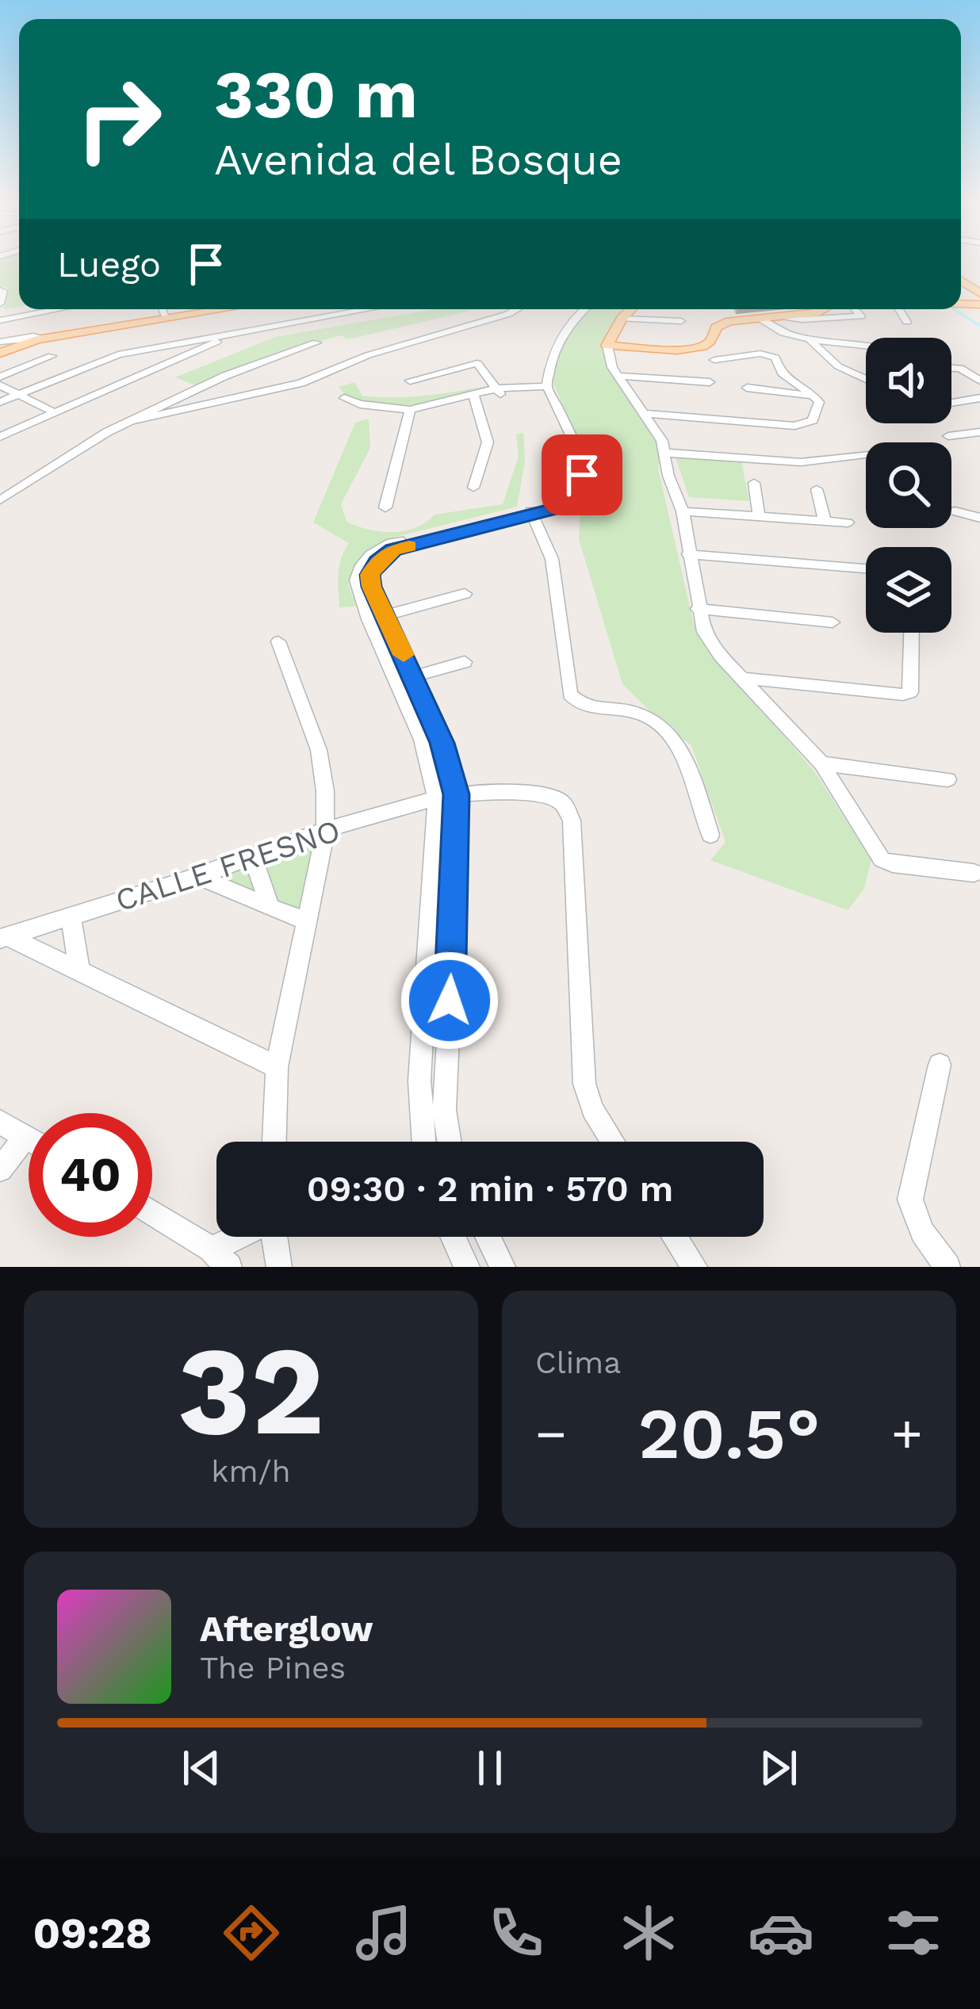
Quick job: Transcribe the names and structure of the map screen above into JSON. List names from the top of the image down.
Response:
{
  "streets": {
    "street": ["CALLE FRESNO"]
  },
  "page": {
    "turn": ["330 m", "Avenida del Bosque"],
    "then": "Luego",
    "limit": "40",
    "trip": "09:30 · 2 min · 570 m",
    "tile": [
      ["32", "km/h"],
      "Clima"
    ],
    "heat": ["−", "20.5°", "+"],
    "song": ["Afterglow", "The Pines"],
    "tabs": "09:28"
  }
}
